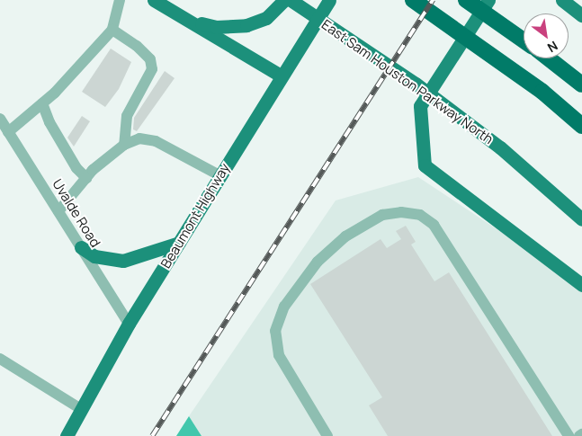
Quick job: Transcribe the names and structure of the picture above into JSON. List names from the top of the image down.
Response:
{
  "streets": {
    "main road": ["East Sam Houston Parkway North", "Beaumont Highway"],
    "street": ["Uvalde Road"]
  },
  "crossings": [
    ["Uvalde Road", "Beaumont Highway"]
  ],
  "north": "bottom right"
}
